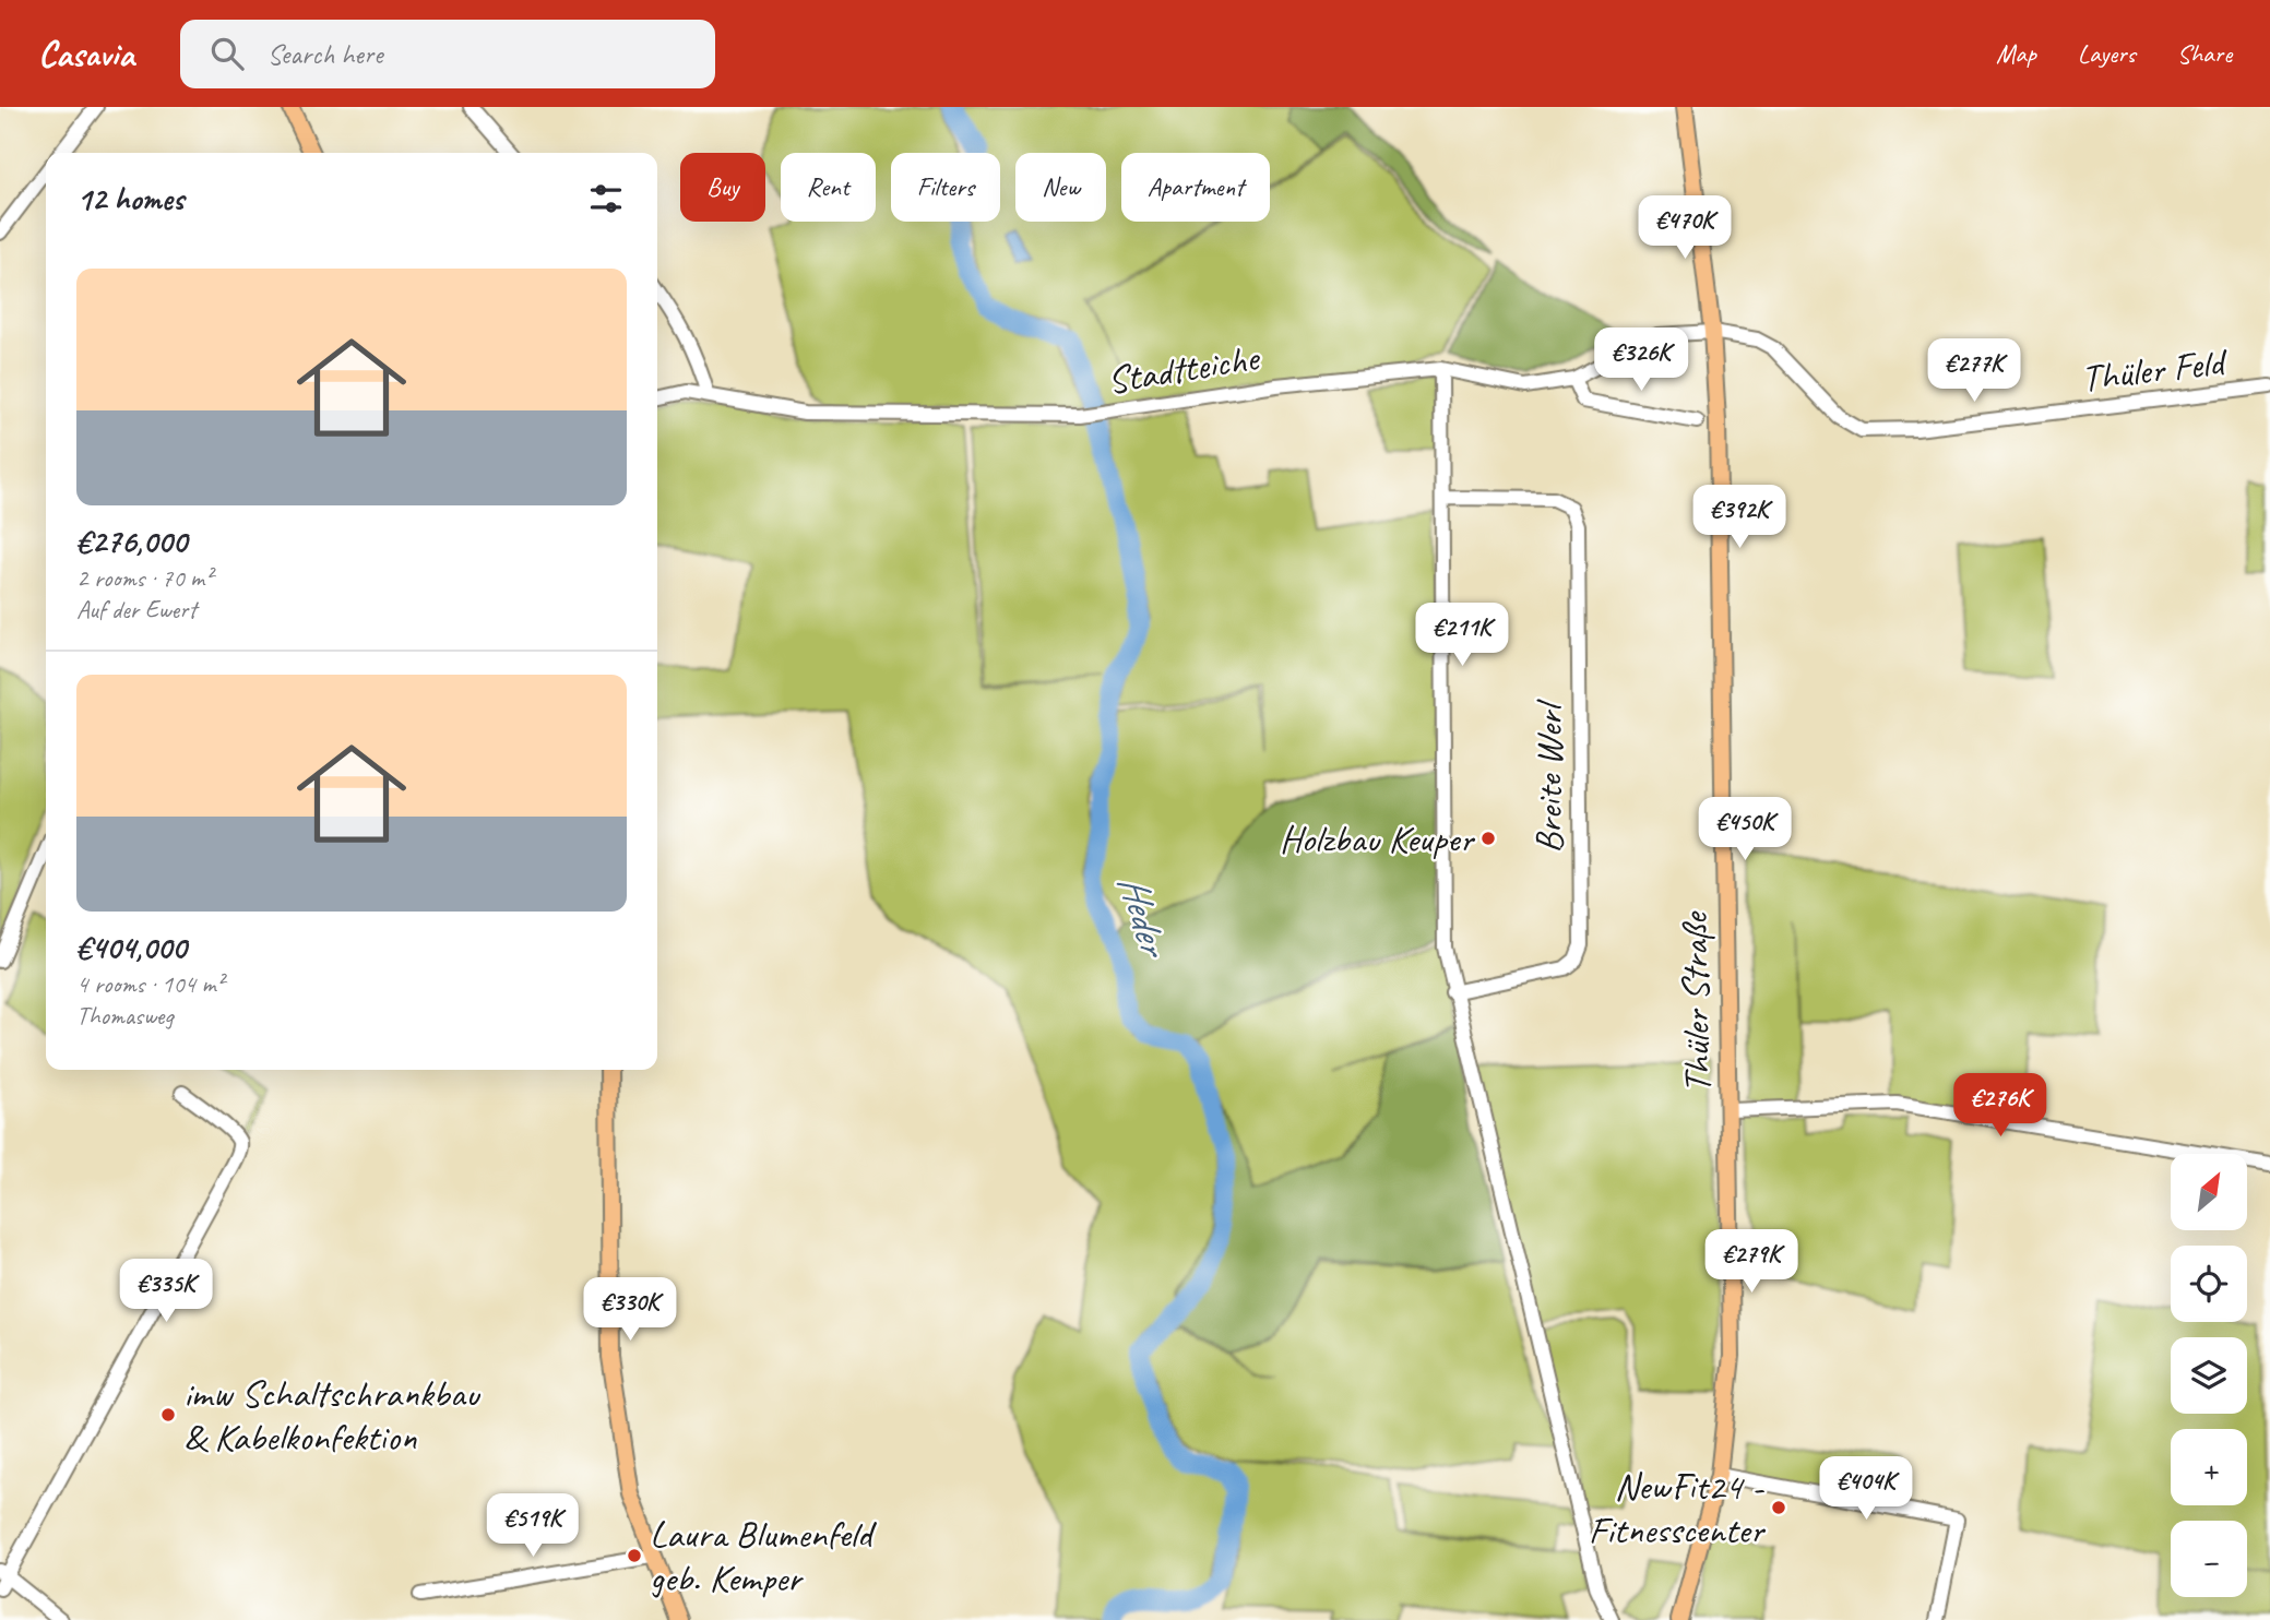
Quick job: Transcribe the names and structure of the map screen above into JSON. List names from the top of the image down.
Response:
{
  "streets": {
    "main road": ["Thüler Straße"],
    "street": ["Stadtteiche", "Thüler Feld", "Breite Werl"]
  },
  "crossings": [
    ["Stadtteiche", "Thüler Feld"],
    ["Stadtteiche", "Thüler Straße"],
    ["Thüler Feld", "Thüler Straße"]
  ],
  "water": ["Heder"],
  "places": [
    "Holzbau Keuper",
    "imw Schaltschrankbau & Kabelkonfektion",
    "NewFit24 - Fitnesscenter",
    "Laura Blumenfeld geb. Kemper"
  ],
  "north": "top right",
  "page": {
    "header": "Casavia",
    "search": "Search here",
    "nav": ["Map", "Layers", "Share"],
    "chip": [
      "Buy",
      "Rent",
      "Filters",
      "New",
      "Apartment"
    ],
    "heading": "12 homes",
    "price": [
      "€470K",
      "€326K",
      "€277K",
      "€392K",
      "€211K",
      "€450K",
      "€276K",
      "€279K",
      "€335K",
      "€330K",
      "€404K",
      "€519K"
    ],
    "list": [
      {
        "name": "€276,000",
        "note": "2 rooms · 70 m² · Auf der Ewert"
      },
      {
        "name": "€404,000",
        "note": "4 rooms · 104 m² · Thomasweg"
      }
    ],
    "map_buttons": ["+", "−"]
  }
}
